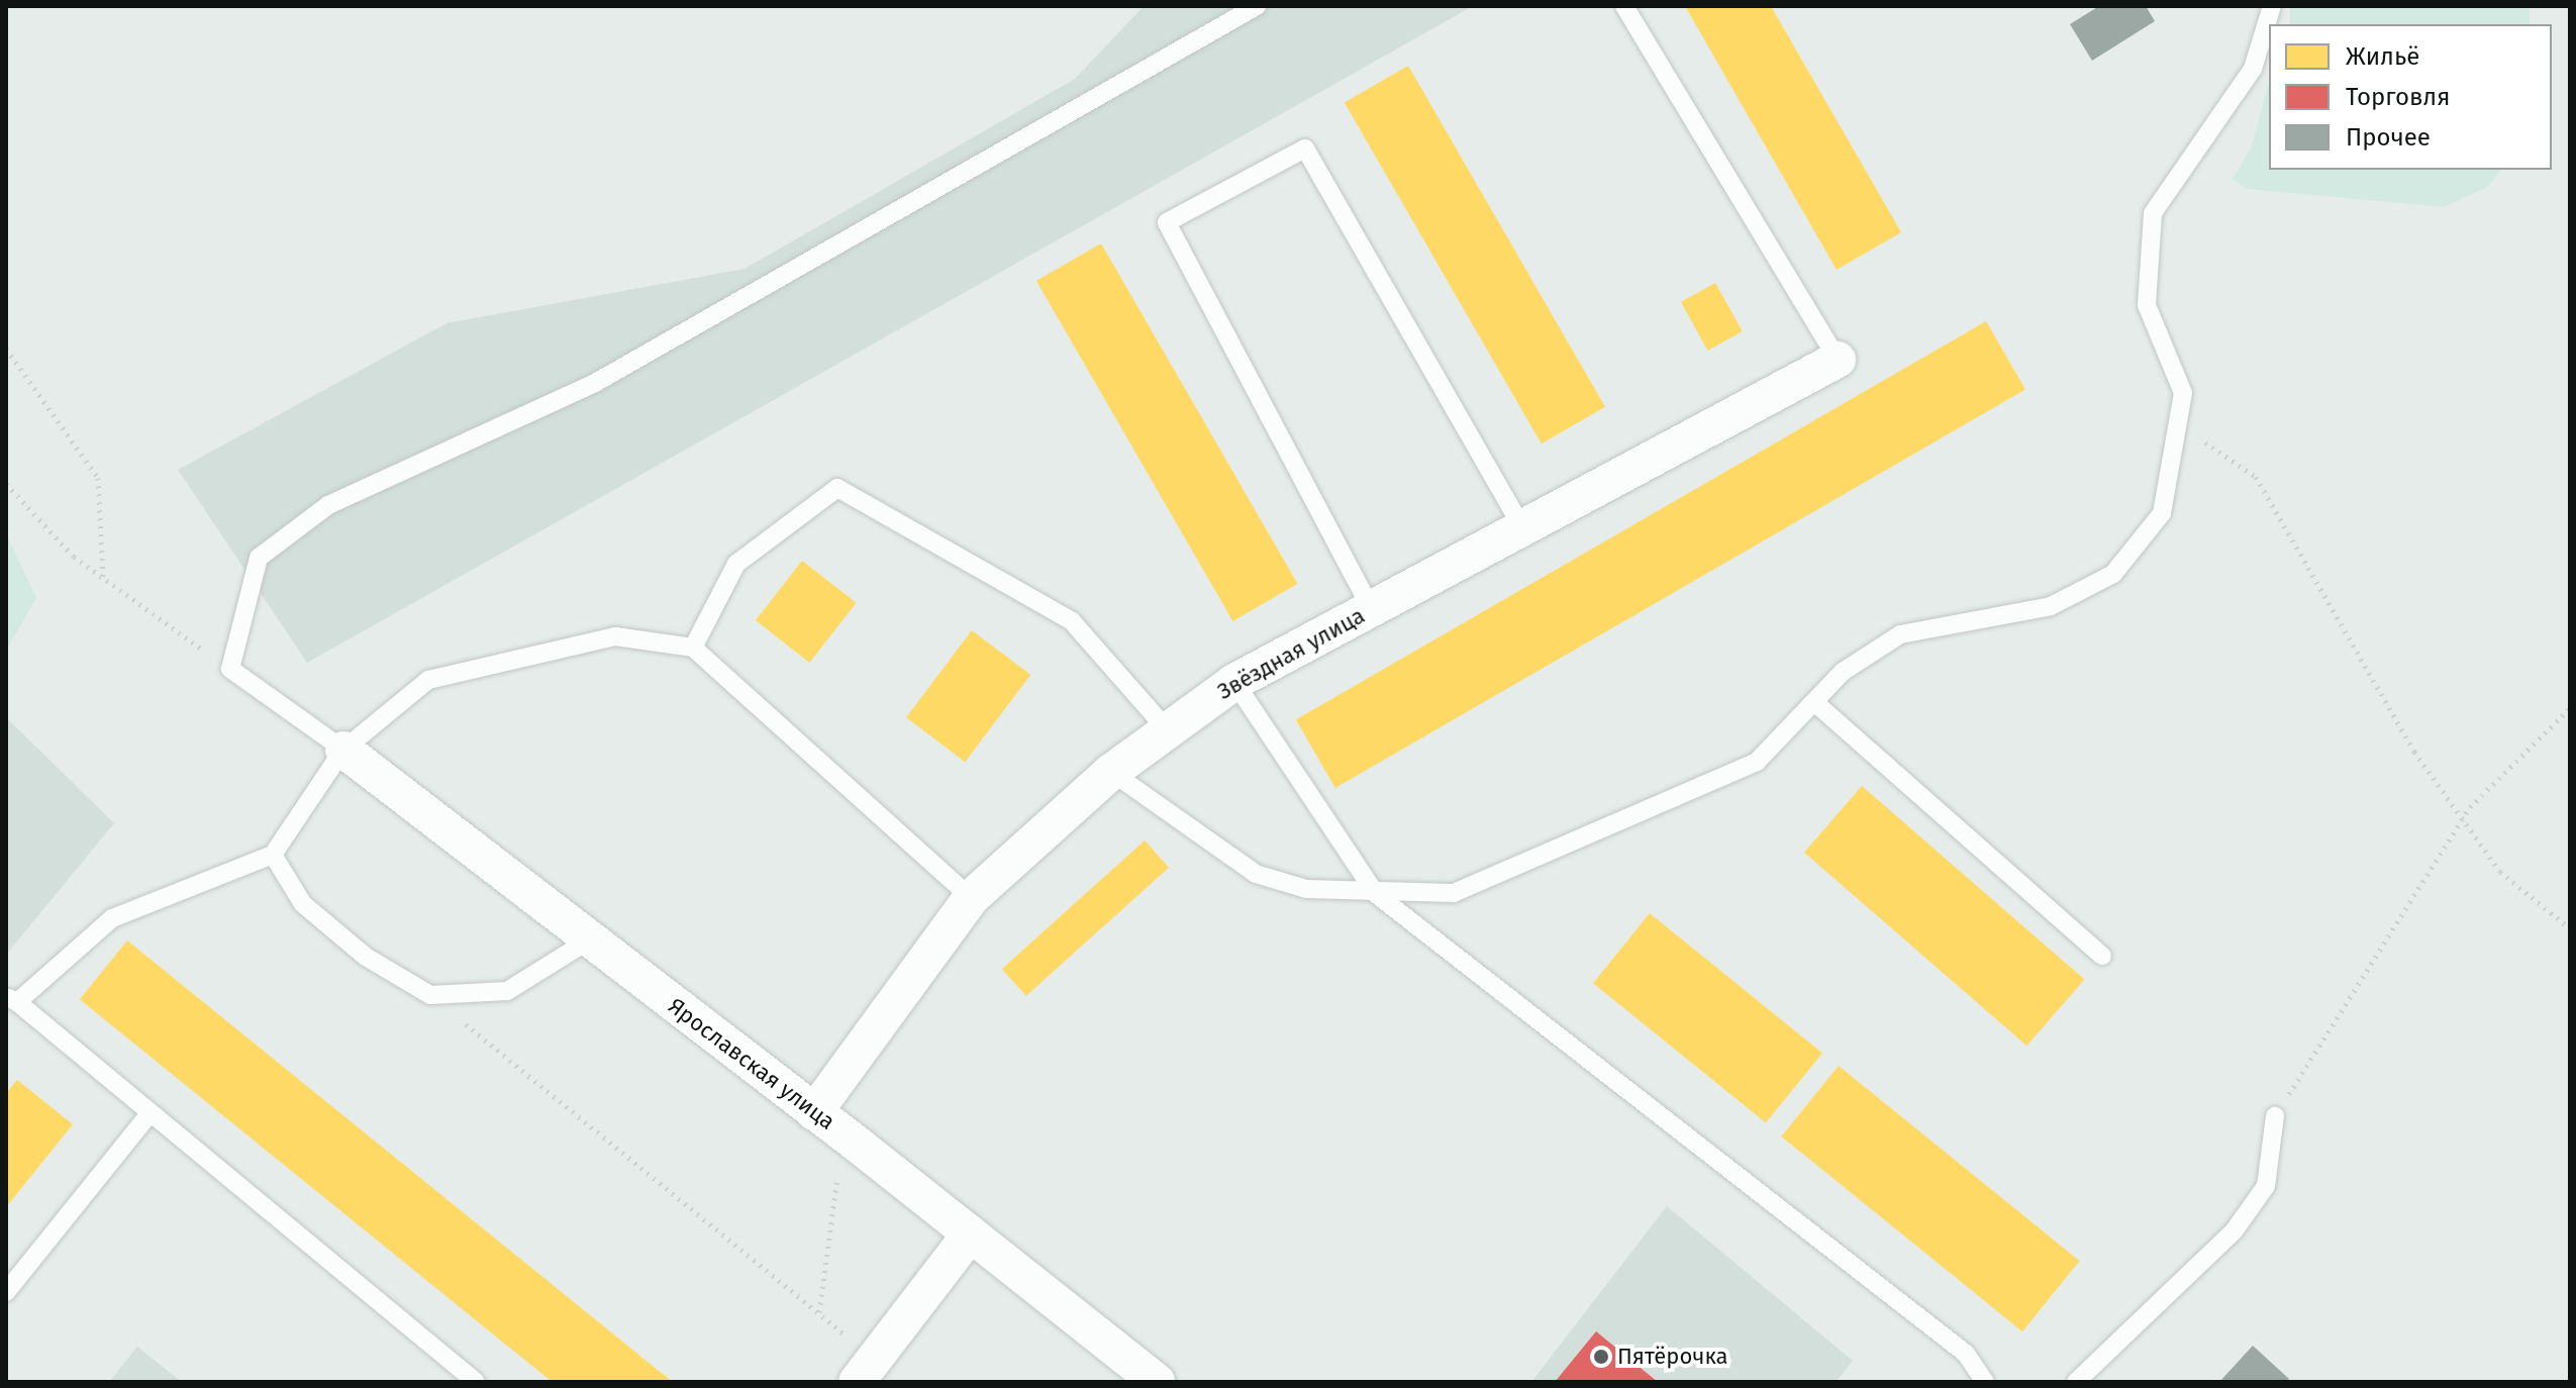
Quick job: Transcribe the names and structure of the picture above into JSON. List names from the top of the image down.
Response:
{
  "streets": {
    "street": ["Звёздная улица", "Ярославская улица"]
  },
  "crossings": [
    ["Звёздная улица", "Ярославская улица"]
  ],
  "places": ["Пятёрочка"],
  "legend": ["Жильё", "Торговля", "Прочее"]
}
